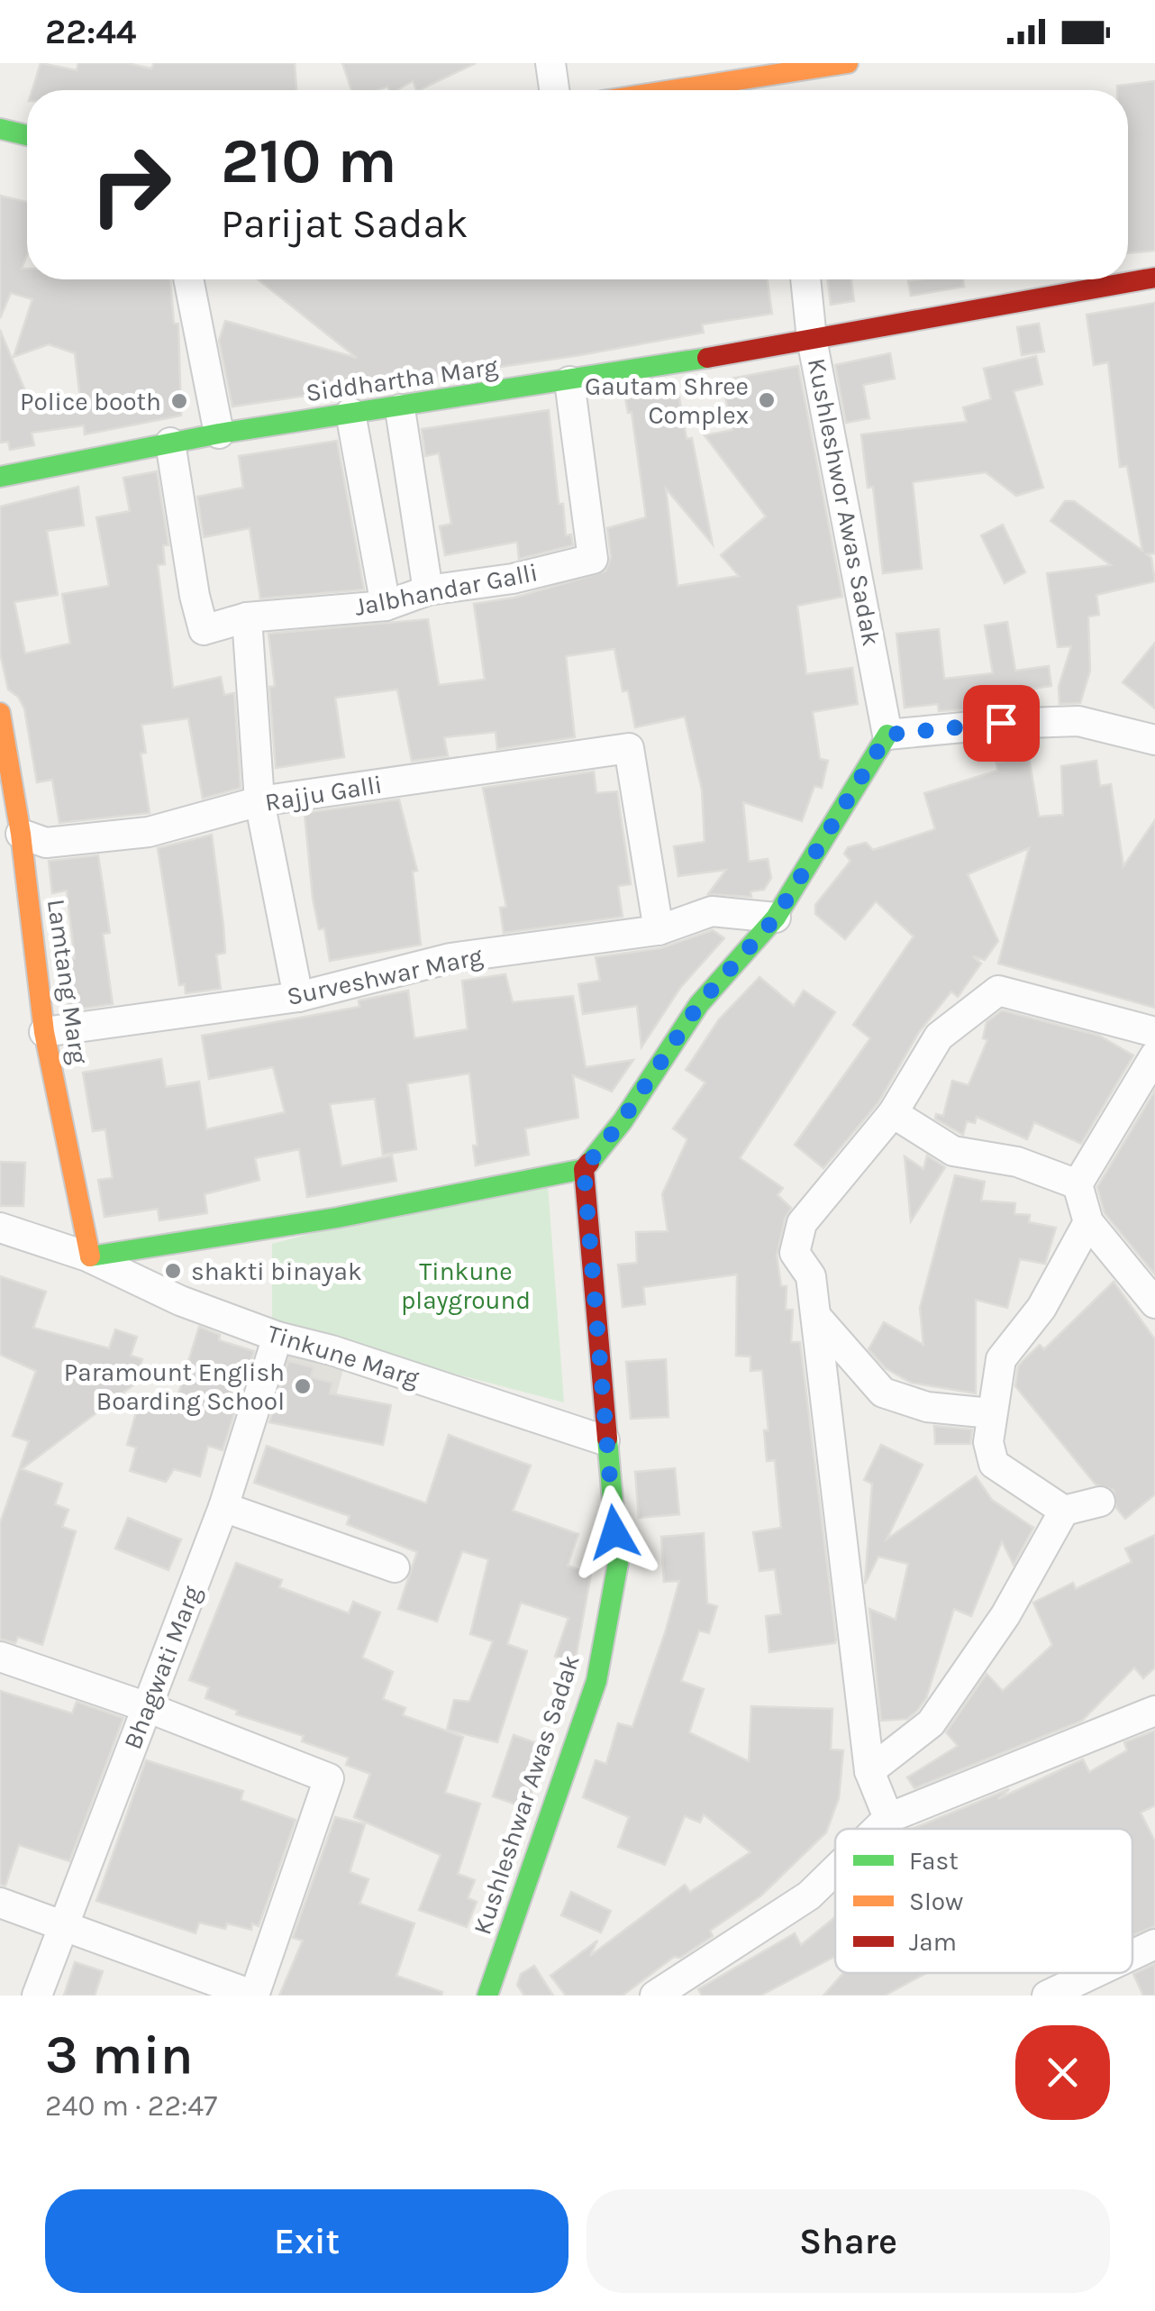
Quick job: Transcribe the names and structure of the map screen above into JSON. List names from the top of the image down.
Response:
{
  "streets": {
    "street": [
      "Siddhartha Marg",
      "Kushleshwor Awas Sadak",
      "Jalbhandar Galli",
      "Rajju Galli",
      "Surveshwar Marg",
      "Lamtang Marg",
      "Tinkune Marg",
      "Bhagwati Marg",
      "Kushleshwar Awas Sadak"
    ]
  },
  "crossings": [
    ["Siddhartha Marg", "Kushleshwor Awas Sadak"],
    ["Siddhartha Marg", "Jalbhandar Galli"],
    ["Rajju Galli", "Surveshwar Marg"],
    ["Rajju Galli", "Lamtang Marg"],
    ["Surveshwar Marg", "Lamtang Marg"],
    ["Lamtang Marg", "Tinkune Marg"],
    ["Tinkune Marg", "Bhagwati Marg"],
    ["Tinkune Marg", "Kushleshwar Awas Sadak"]
  ],
  "parks": ["Tinkune playground"],
  "places": [
    "Gautam Shree Complex",
    "Police booth",
    "shakti binayak",
    "Paramount English Boarding School"
  ],
  "legend": ["Fast", "Slow", "Jam"],
  "page": {
    "status": "22:44",
    "turn": ["210 m", "Parijat Sadak"],
    "heading": ["3 min", "240 m · 22:47"],
    "buttons": ["Exit", "Share"]
  }
}
